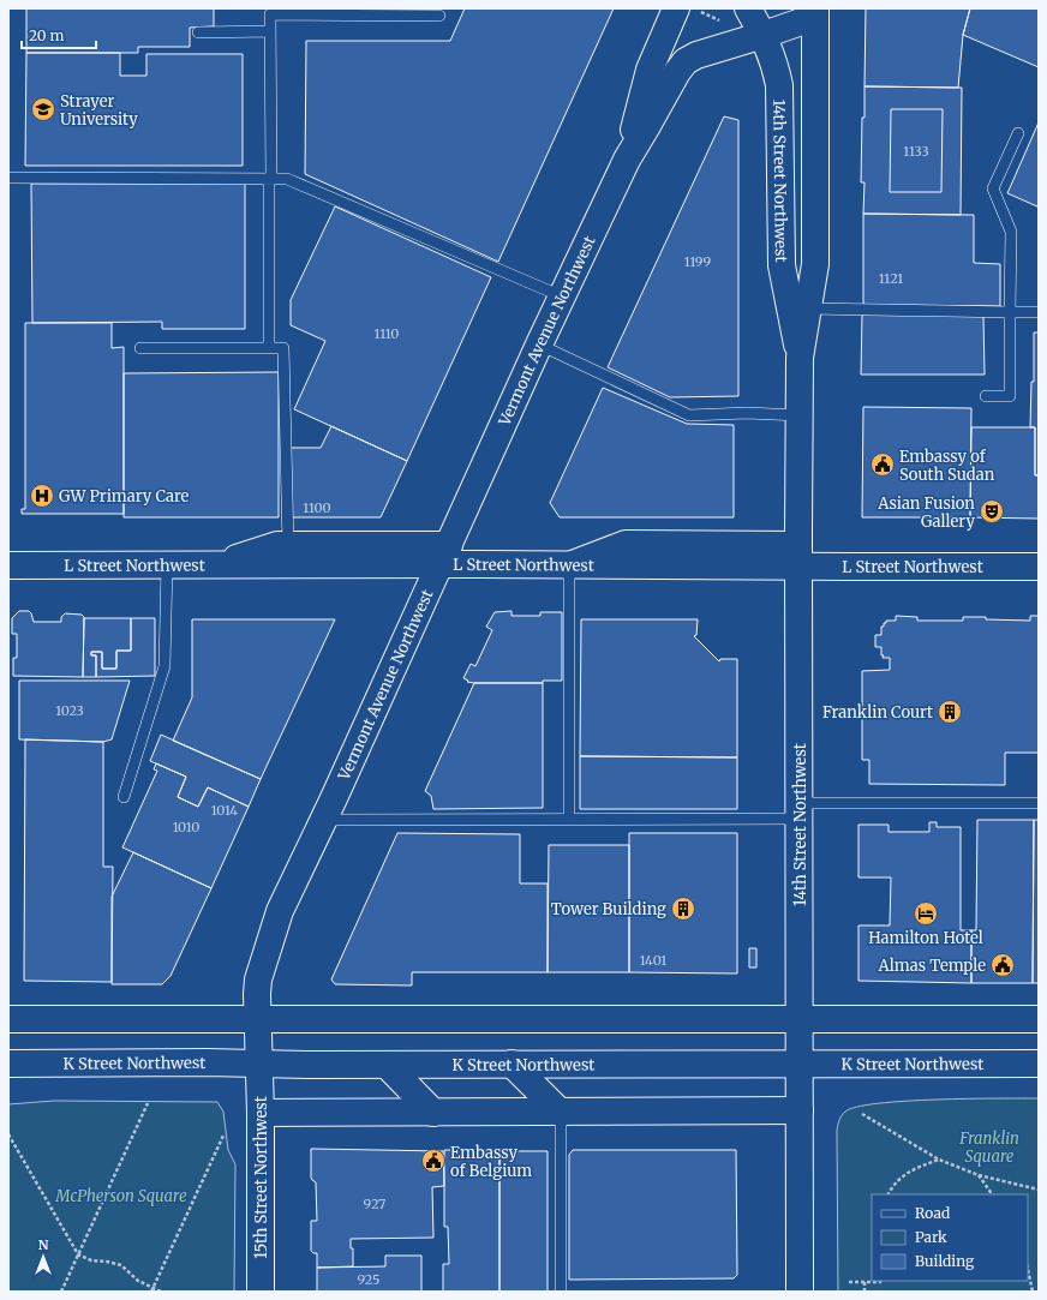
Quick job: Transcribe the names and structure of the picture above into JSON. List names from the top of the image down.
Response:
{
  "streets": {
    "main road": [
      "14th Street Northwest",
      "Vermont Avenue Northwest",
      "L Street Northwest",
      "K Street Northwest",
      "15th Street Northwest"
    ]
  },
  "crossings": [
    ["14th Street Northwest", "Vermont Avenue Northwest"],
    ["14th Street Northwest", "L Street Northwest"],
    ["14th Street Northwest", "K Street Northwest"],
    ["Vermont Avenue Northwest", "L Street Northwest"],
    ["Vermont Avenue Northwest", "K Street Northwest"],
    ["Vermont Avenue Northwest", "15th Street Northwest"],
    ["K Street Northwest", "15th Street Northwest"]
  ],
  "parks": ["Franklin Square", "McPherson Square"],
  "places": {
    "school or university": ["Strayer University"],
    "public building": ["Embassy of South Sudan", "Almas Temple", "Embassy of Belgium"],
    "hospital": ["GW Primary Care"],
    "theatre": ["Asian Fusion Gallery"],
    "building": ["Franklin Court", "Tower Building"],
    "hotel": ["Hamilton Hotel"]
  },
  "house_numbers": [
    "1133",
    "1199",
    "1121",
    "1110",
    "1100",
    "1023",
    "1014",
    "1010",
    "1401",
    "927",
    "925"
  ],
  "legend": ["Road", "Park", "Building"],
  "scale_bar": "20 m",
  "north": "top"
}
